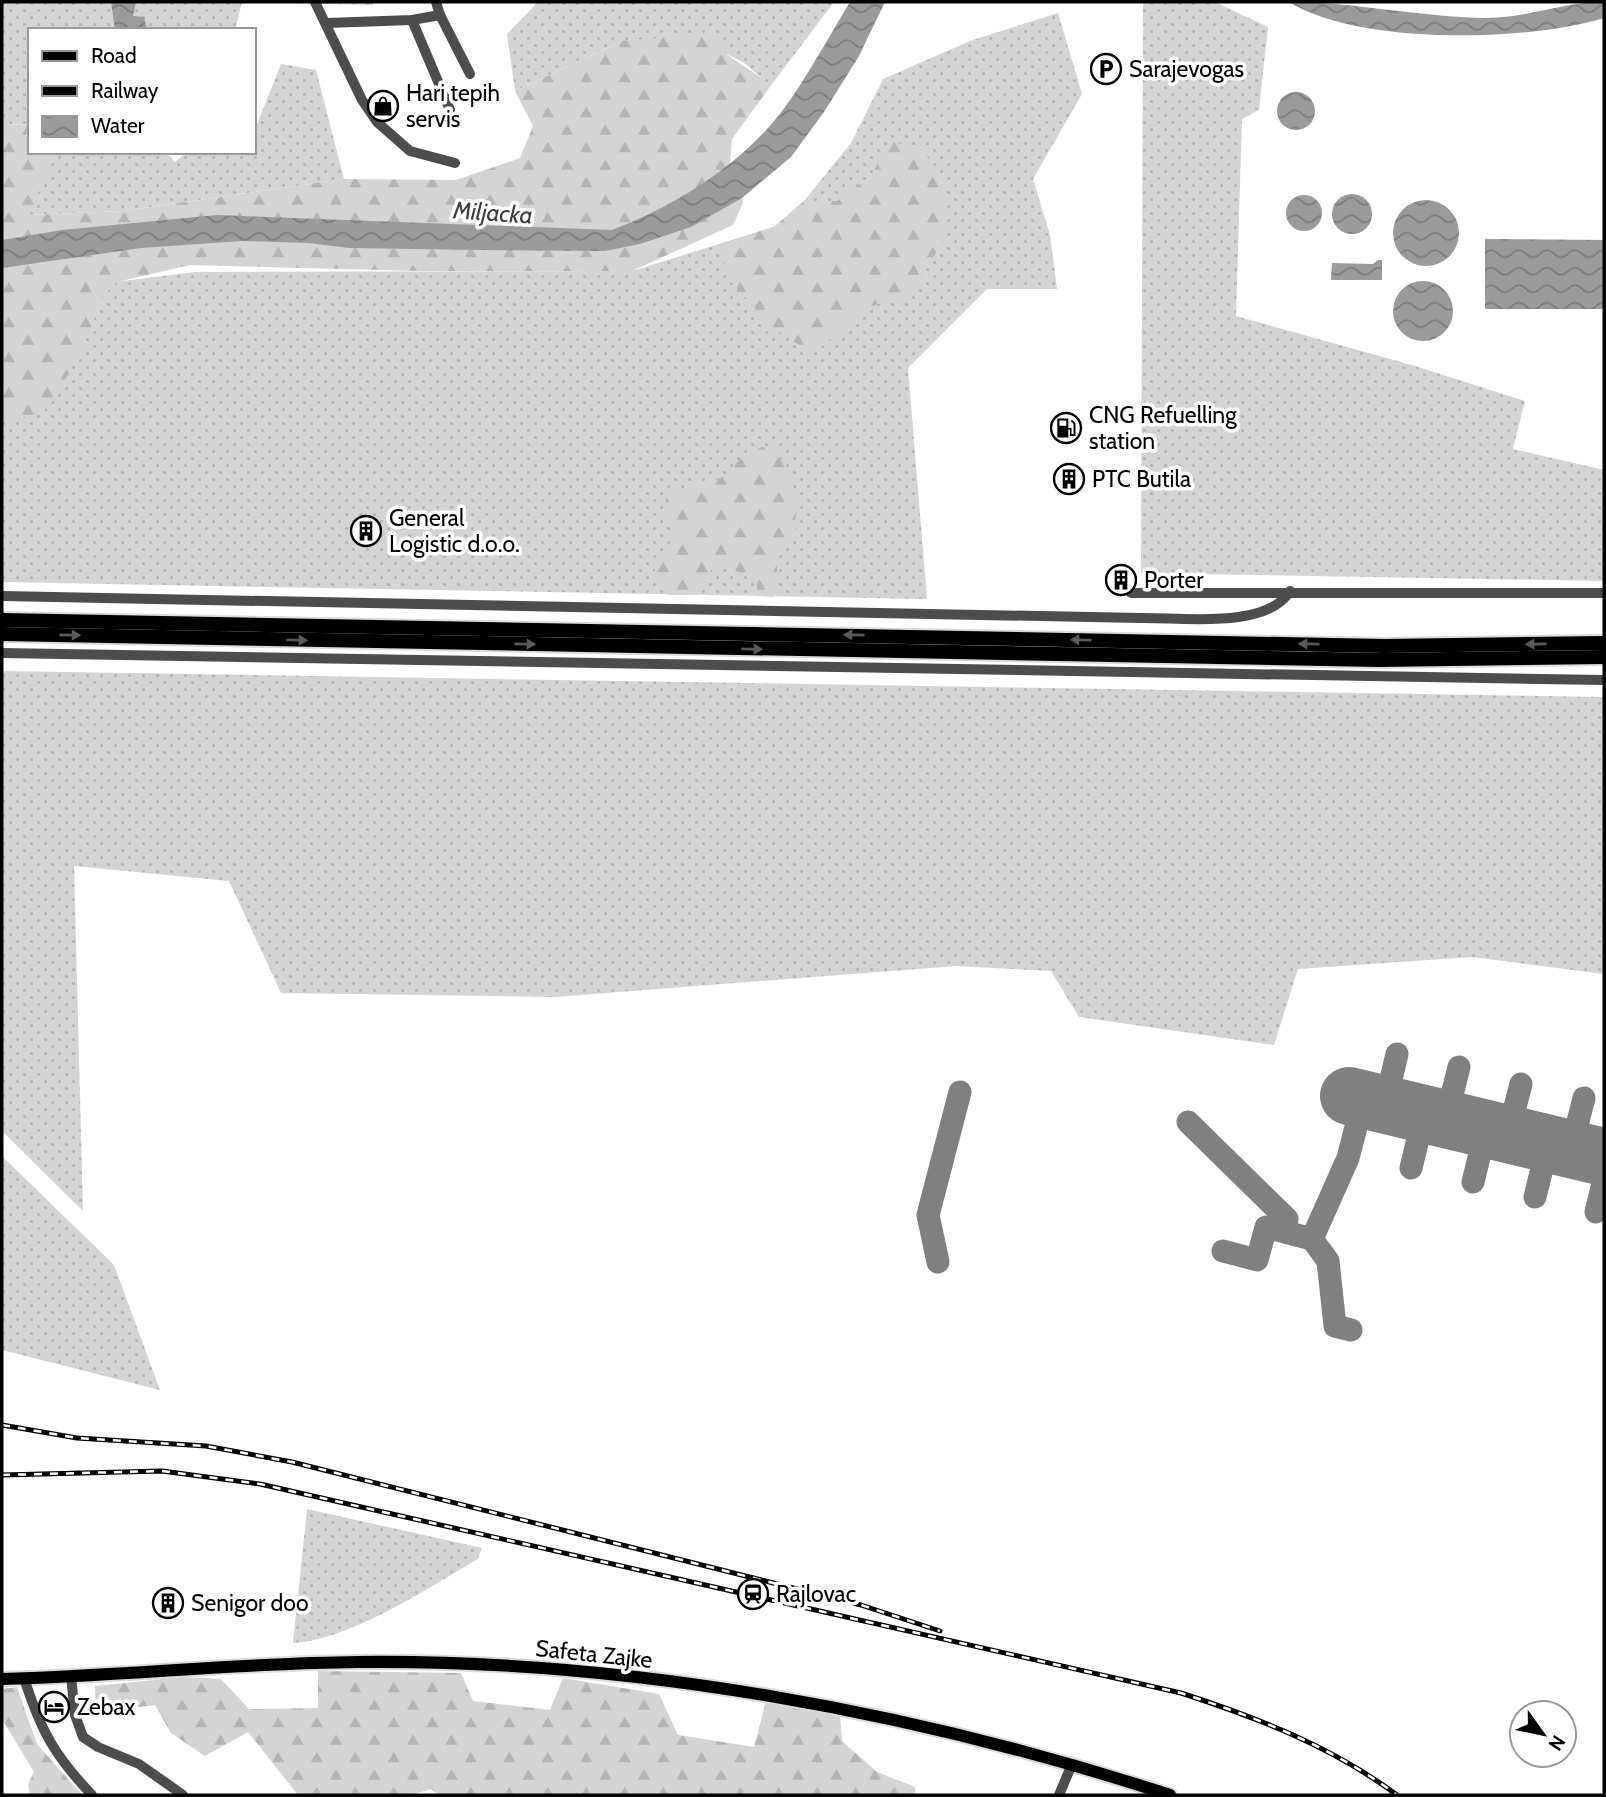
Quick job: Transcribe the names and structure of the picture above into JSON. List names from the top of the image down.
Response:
{
  "streets": {
    "main road": ["Safeta Zajke"]
  },
  "water": ["Miljacka"],
  "places": {
    "parking": ["Sarajevogas"],
    "shop": ["Hari tepih servis"],
    "fuel station": ["CNG Refuelling station"],
    "building": [
      "PTC Butila",
      "General Logistic d.o.o.",
      "Porter",
      "Senigor doo"
    ],
    "station": ["Rajlovac"],
    "hotel": ["Zebax"]
  },
  "legend": ["Road", "Railway", "Water"],
  "north": "bottom right"
}
